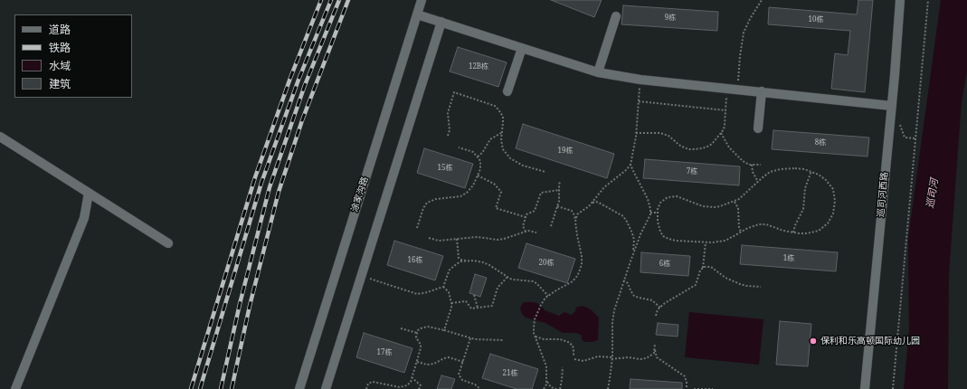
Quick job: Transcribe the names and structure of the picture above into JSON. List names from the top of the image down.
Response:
{
  "streets": {
    "street": ["涂家沟路", "巡司河西路"]
  },
  "water": ["巡司河"],
  "places": ["保利和乐高顿国际幼儿园"],
  "house_numbers": [
    "9栋",
    "10栋",
    "12B栋",
    "8栋",
    "19栋",
    "15栋",
    "7栋",
    "1栋",
    "16栋",
    "20栋",
    "6栋",
    "17栋",
    "21栋"
  ],
  "legend": [
    "道路",
    "铁路",
    "水域",
    "建筑"
  ]
}
